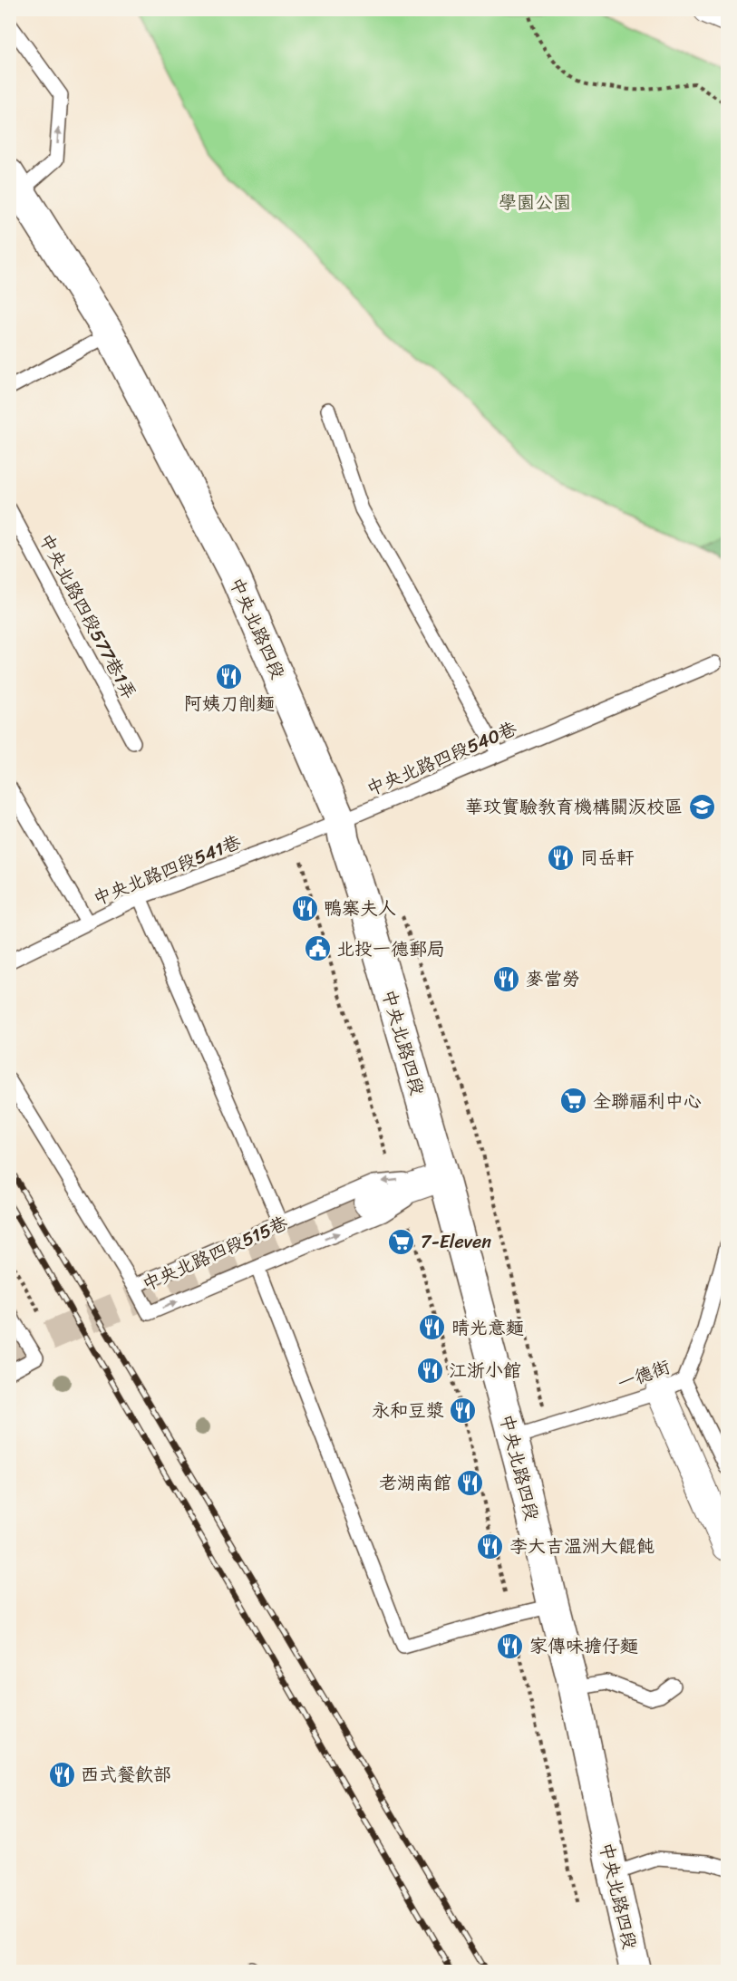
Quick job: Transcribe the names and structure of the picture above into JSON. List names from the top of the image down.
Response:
{
  "streets": {
    "street": ["中央北路四段"],
    "lane": [
      "中央北路四段577巷1弄",
      "中央北路四段540巷",
      "中央北路四段541巷",
      "中央北路四段515巷",
      "一德街"
    ]
  },
  "crossings": [
    ["中央北路四段", "中央北路四段540巷"],
    ["中央北路四段", "中央北路四段541巷"],
    ["中央北路四段", "中央北路四段515巷"],
    ["中央北路四段", "一德街"],
    ["中央北路四段540巷", "中央北路四段541巷"]
  ],
  "parks": ["學園公園"],
  "places": {
    "restaurant": [
      "阿姨刀削麵",
      "同岳軒",
      "鴨寨夫人",
      "麥當勞",
      "晴光意麵",
      "江浙小館",
      "永和豆漿",
      "老湖南館",
      "李大吉溫洲大餛飩",
      "家傳味擔仔麵",
      "西式餐飲部"
    ],
    "school or university": ["華玟實驗教育機構關汳校區"],
    "public building": ["北投一德郵局"],
    "supermarket": ["全聯福利中心", "7-Eleven"]
  }
}
